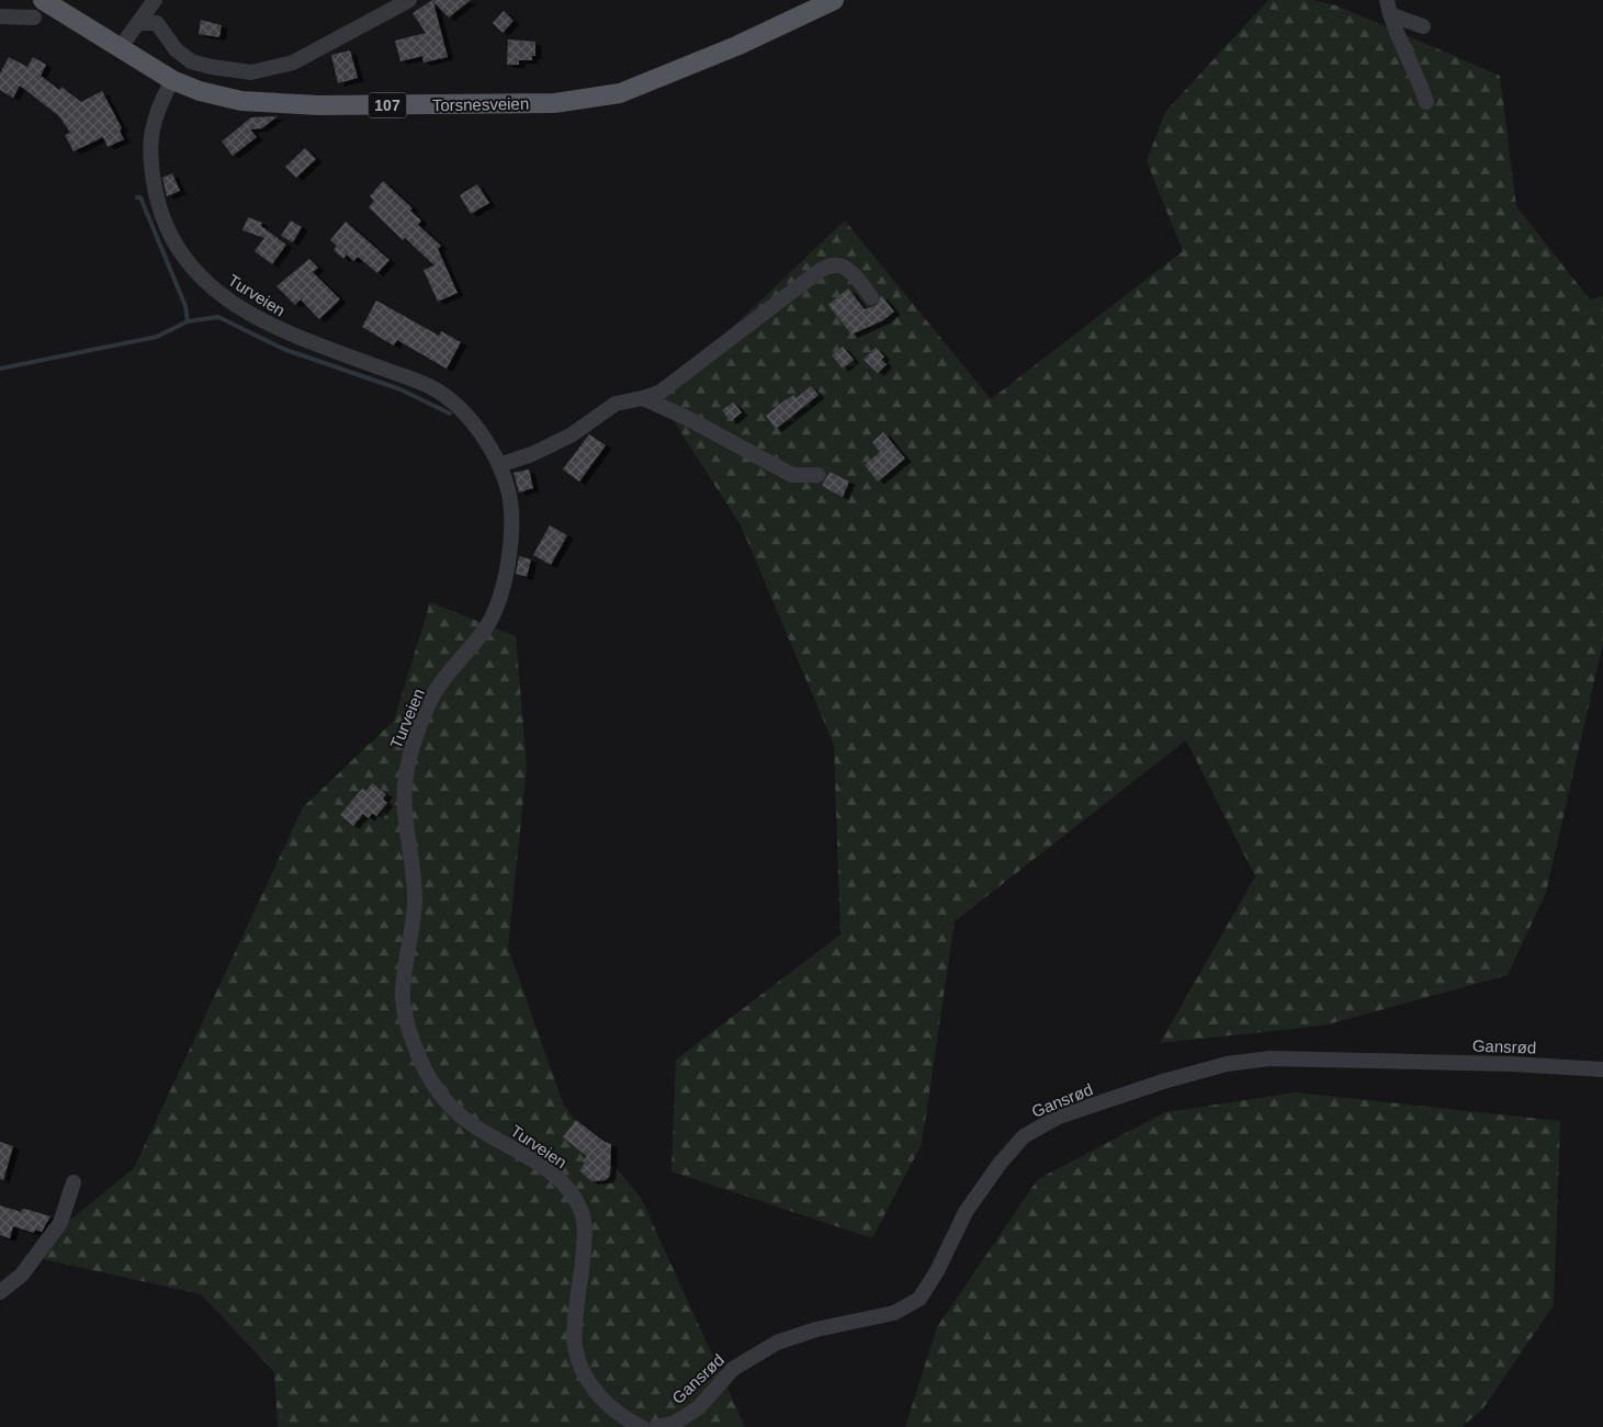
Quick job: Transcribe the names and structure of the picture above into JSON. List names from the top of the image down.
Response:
{
  "streets": {
    "main road": ["Torsnesveien", "107"],
    "street": ["Turveien", "Gansrød"]
  },
  "crossings": [
    ["Torsnesveien", "Turveien"]
  ]
}
